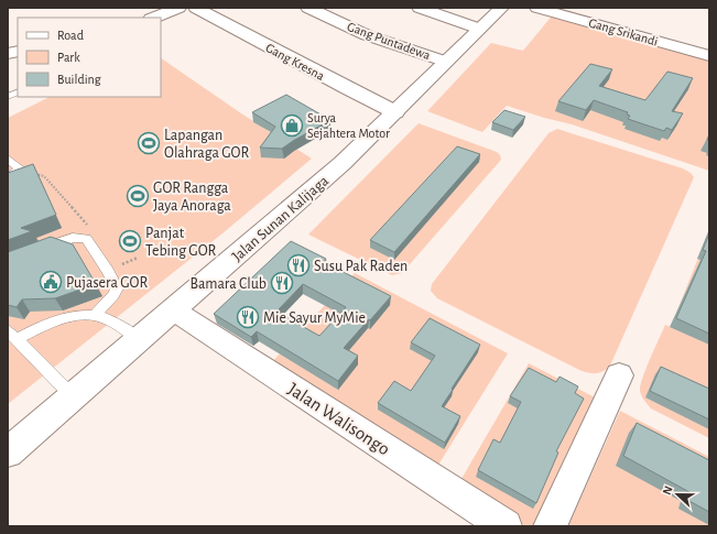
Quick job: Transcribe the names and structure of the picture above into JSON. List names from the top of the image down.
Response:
{
  "streets": {
    "street": [
      "Gang Srikandi",
      "Gang Puntadewa",
      "Gang Kresna",
      "Jalan Sunan Kalijaga",
      "Jalan Walisongo"
    ]
  },
  "crossings": [
    ["Gang Puntadewa", "Jalan Sunan Kalijaga"],
    ["Gang Kresna", "Jalan Sunan Kalijaga"],
    ["Jalan Sunan Kalijaga", "Jalan Walisongo"]
  ],
  "places": {
    "shop": ["Surya Sejahtera Motor"],
    "sports": ["Lapangan Olahraga GOR", "GOR Rangga Jaya Anoraga", "Panjat Tebing GOR"],
    "restaurant": ["Susu Pak Raden", "Bamara Club", "Mie Sayur MyMie"],
    "public building": ["Pujasera GOR"]
  },
  "legend": ["Road", "Park", "Building"],
  "north": "left"
}
